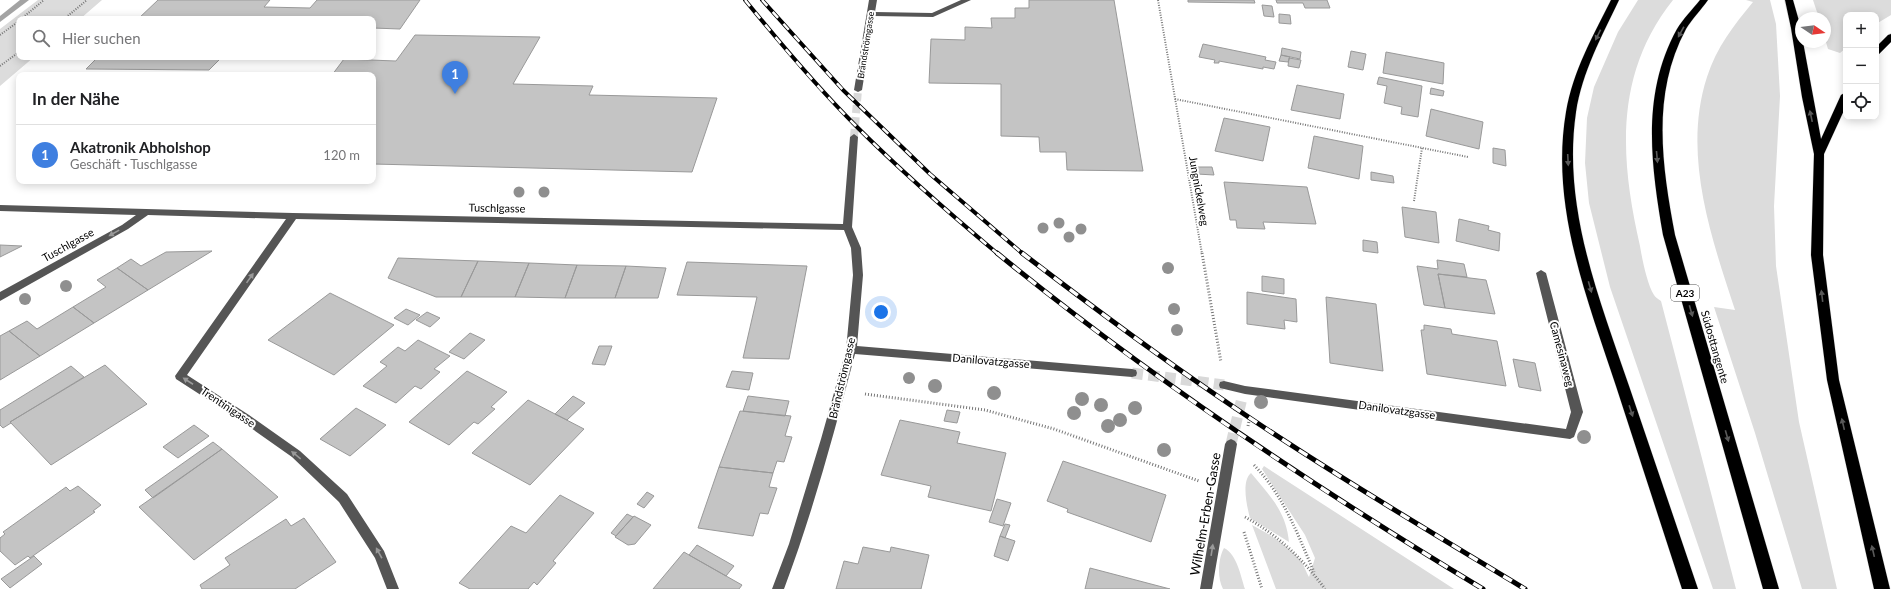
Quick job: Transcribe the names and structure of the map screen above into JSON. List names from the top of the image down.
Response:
{
  "streets": {
    "highway": ["A23", "Südosttangente"],
    "street": [
      "Brändströmgasse",
      "Tuschlgasse",
      "Camesinaweg",
      "Danilovatzgasse",
      "Trentinigasse",
      "Wilhelm-Erben-Gasse"
    ],
    "path": ["Jungnickelweg"]
  },
  "crossings": [
    ["Brändströmgasse", "Tuschlgasse"],
    ["Brändströmgasse", "Danilovatzgasse"],
    ["Jungnickelweg", "Danilovatzgasse"],
    ["Tuschlgasse", "Trentinigasse"],
    ["Camesinaweg", "Danilovatzgasse"]
  ],
  "one_way": ["Wilhelm-Erben-Gasse"],
  "north": "right",
  "page": {
    "map_buttons": ["+", "−"],
    "search": "Hier suchen",
    "pins": "1",
    "heading": "In der Nähe",
    "list": [
      {
        "mark": "1",
        "name": "Akatronik Abholshop",
        "note": "Geschäft · Tuschlgasse",
        "value": "120 m"
      }
    ]
  }
}
